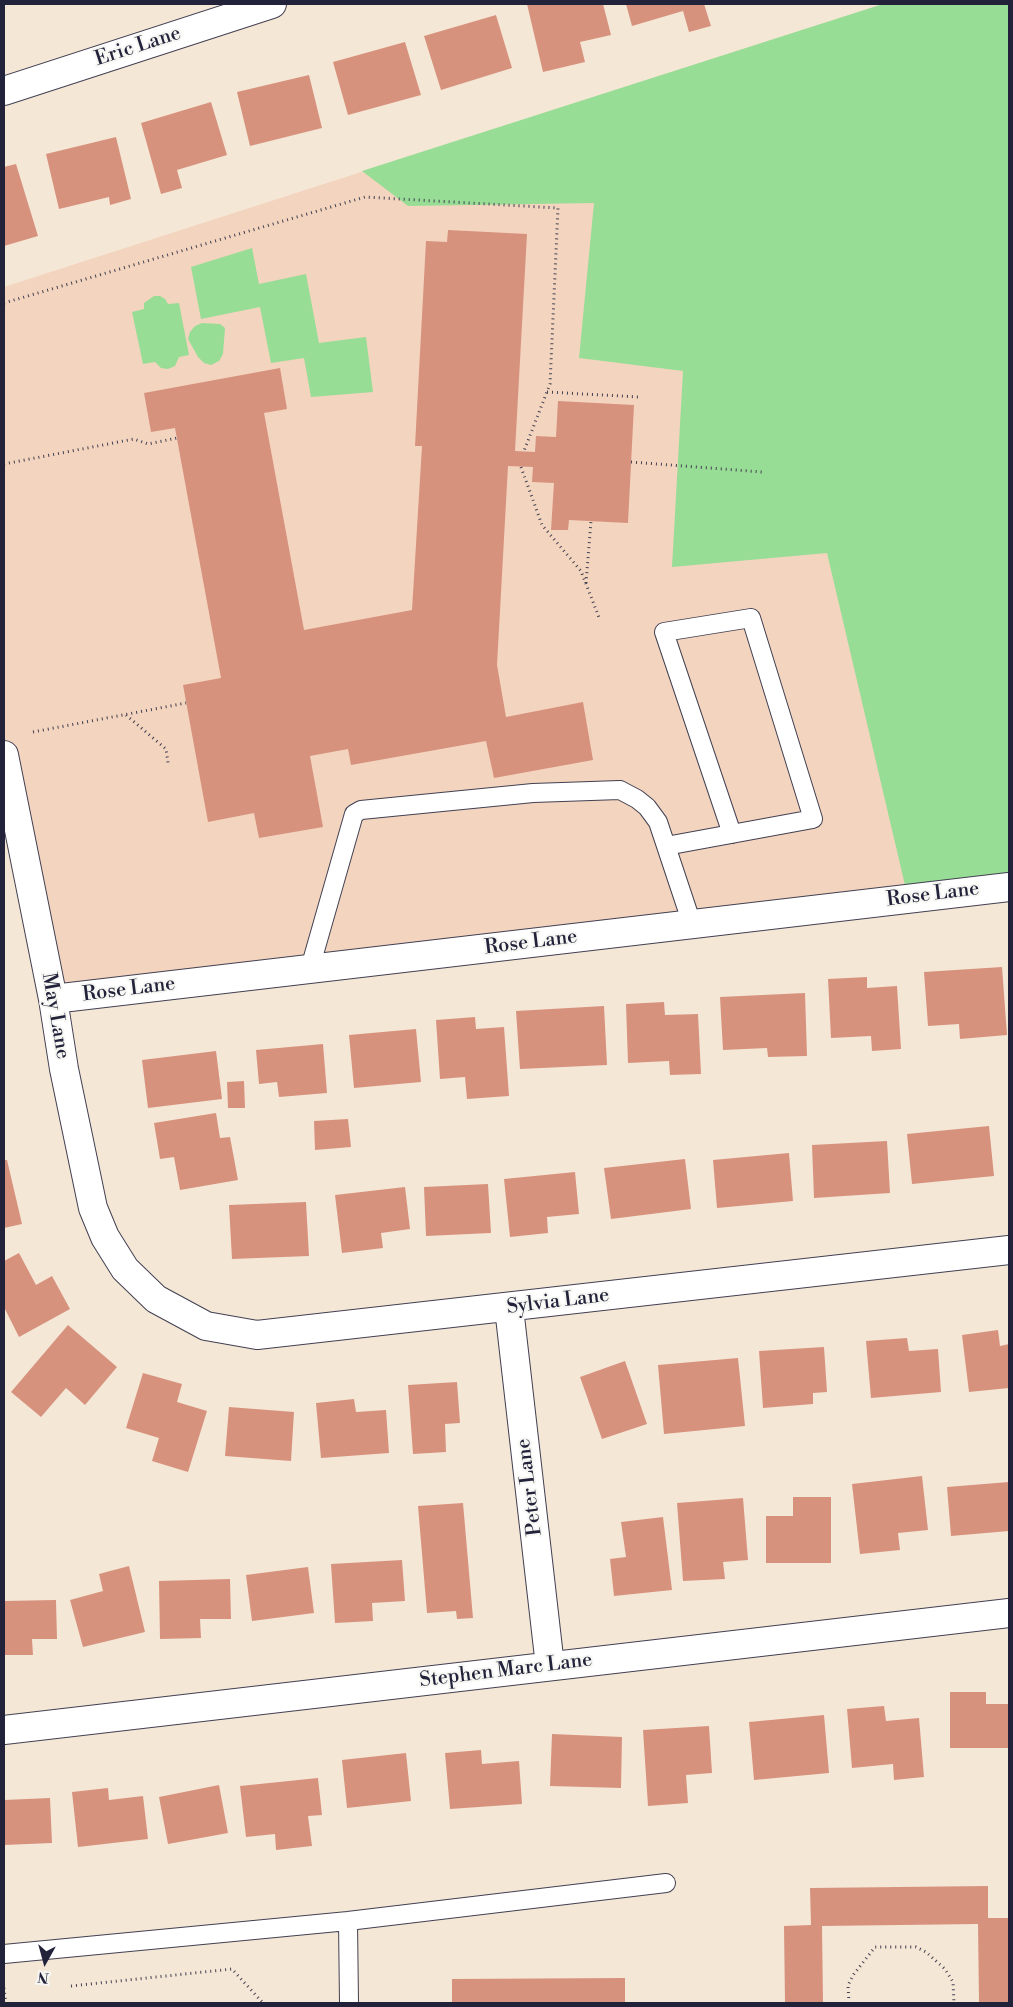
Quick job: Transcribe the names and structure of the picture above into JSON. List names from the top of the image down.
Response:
{
  "streets": {
    "street": [
      "Eric Lane",
      "Rose Lane",
      "May Lane",
      "Sylvia Lane",
      "Peter Lane",
      "Stephen Marc Lane"
    ]
  },
  "crossings": [
    ["Rose Lane", "May Lane"],
    ["May Lane", "Sylvia Lane"],
    ["Sylvia Lane", "Peter Lane"],
    ["Peter Lane", "Stephen Marc Lane"]
  ],
  "north": "bottom"
}
